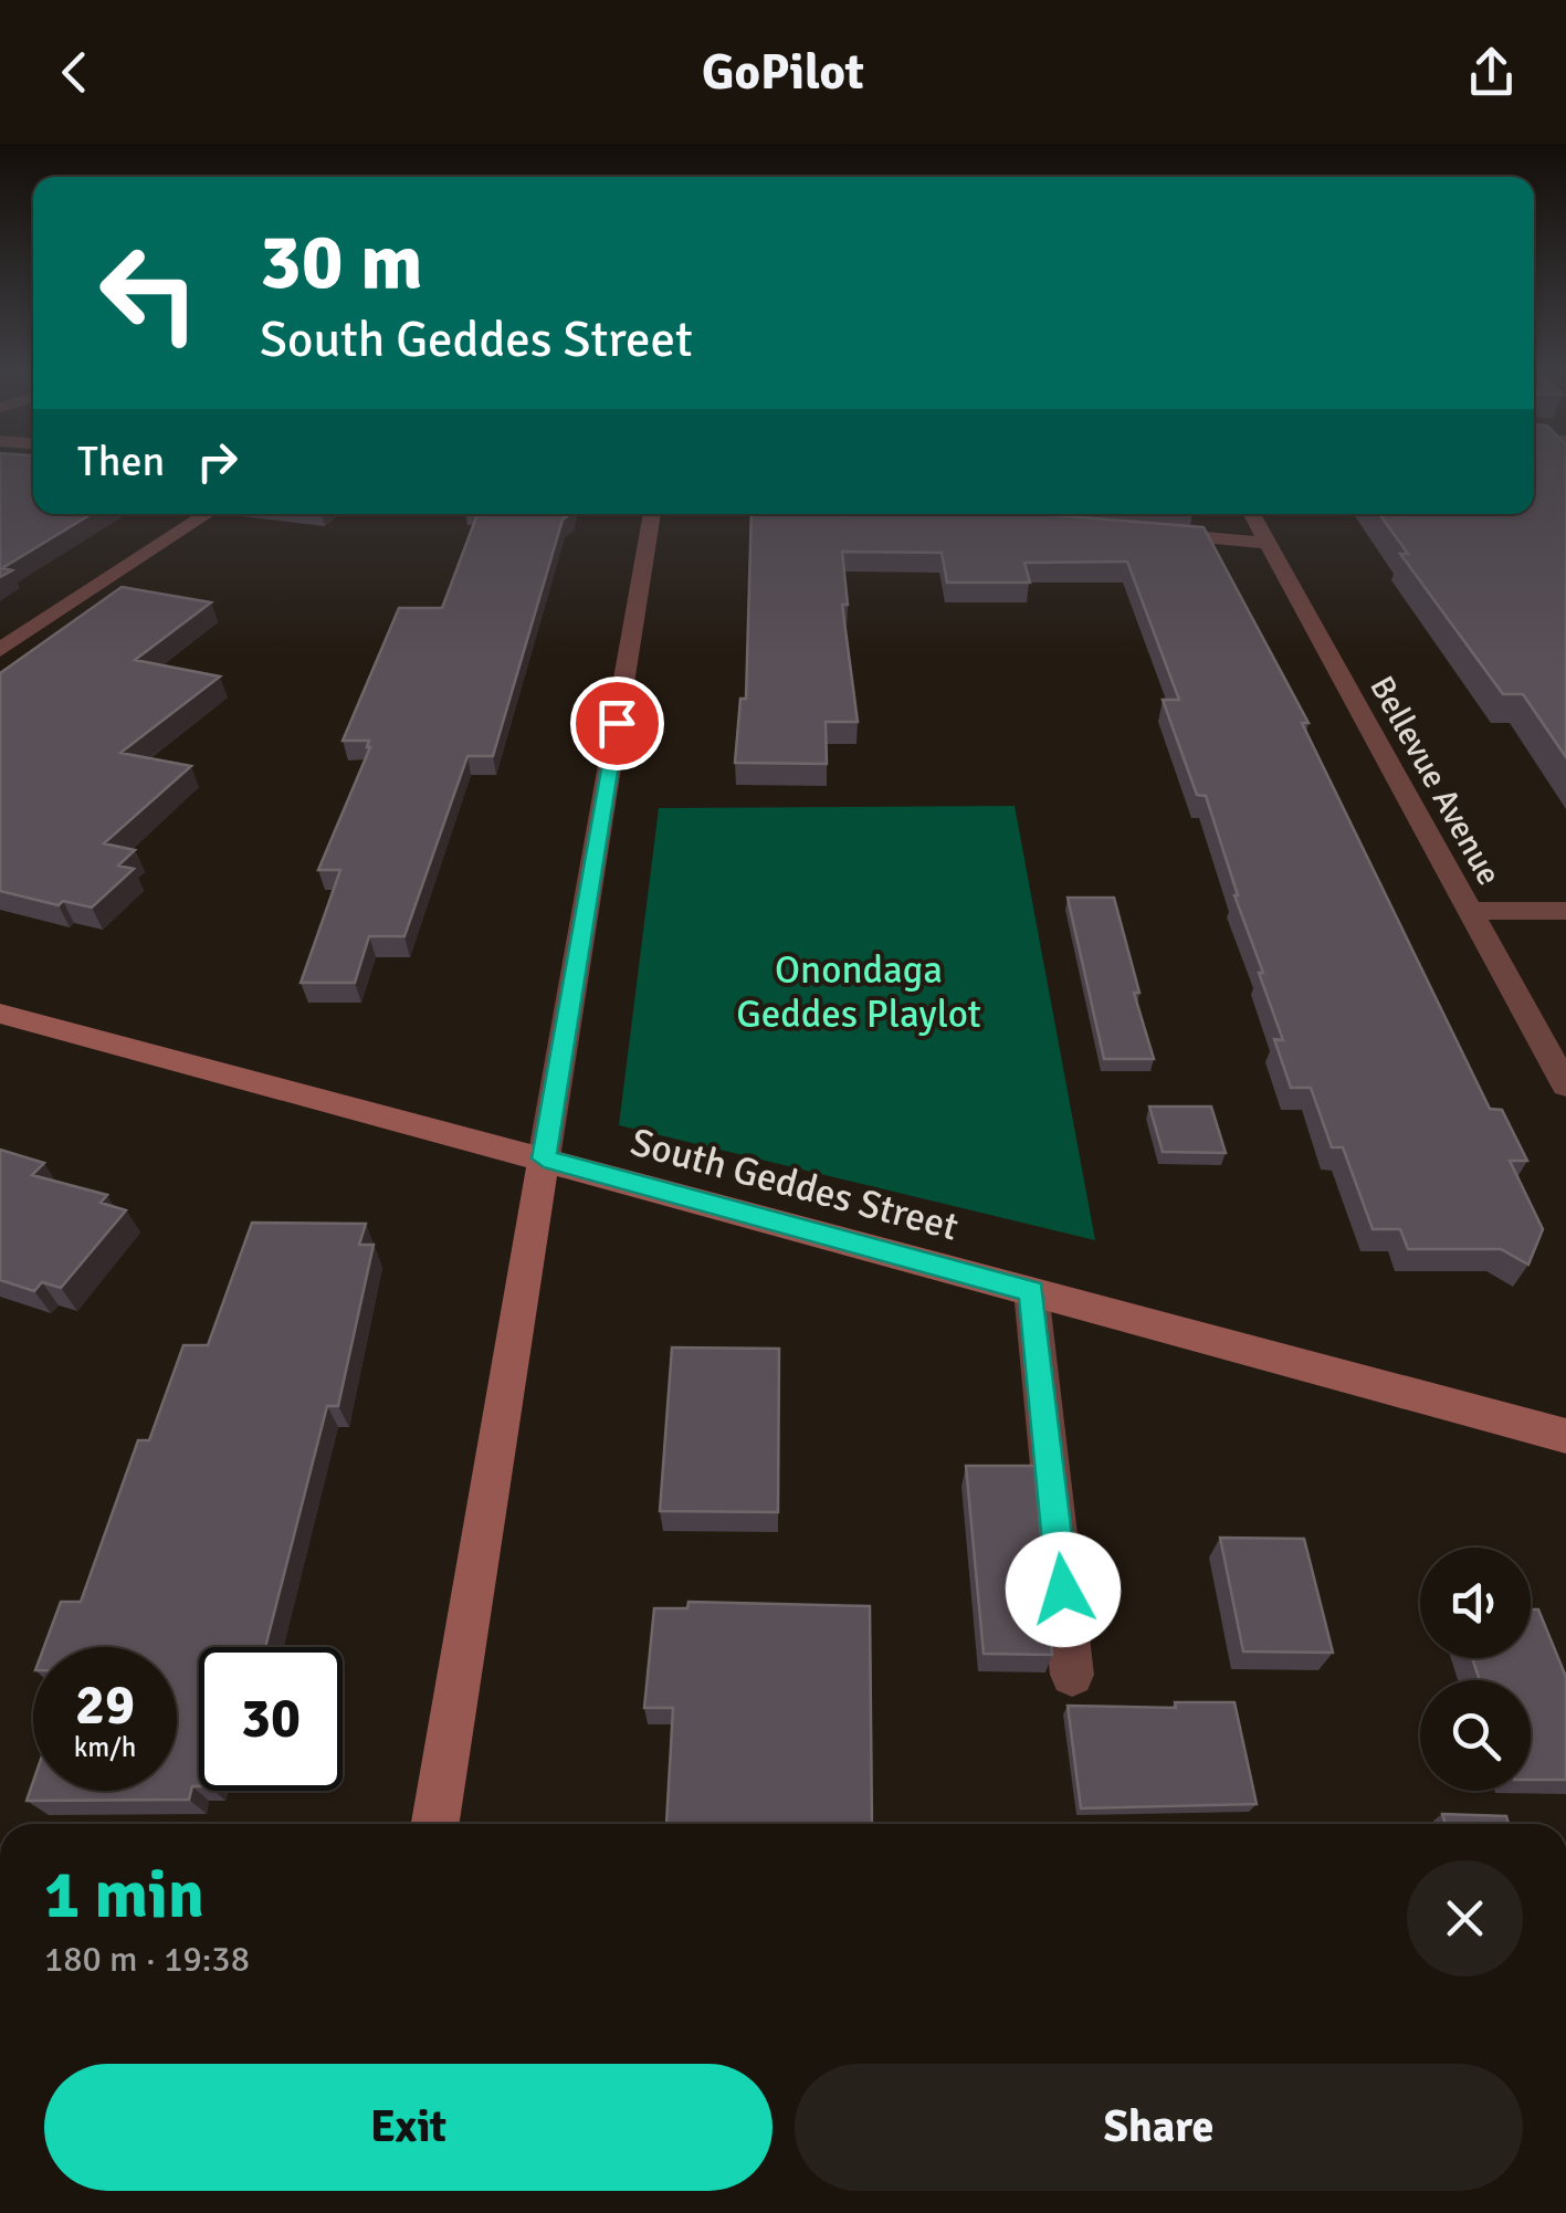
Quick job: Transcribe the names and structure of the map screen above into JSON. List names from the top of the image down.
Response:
{
  "streets": {
    "main road": ["South Geddes Street"],
    "street": ["Bellevue Avenue"]
  },
  "parks": ["Onondaga Geddes Playlot"],
  "page": {
    "header": "GoPilot",
    "turn": ["30 m", "South Geddes Street"],
    "then": "Then",
    "speed": "29 km/h",
    "limit": "30",
    "heading": ["1 min", "180 m · 19:38"],
    "buttons": ["Exit", "Share"]
  }
}
